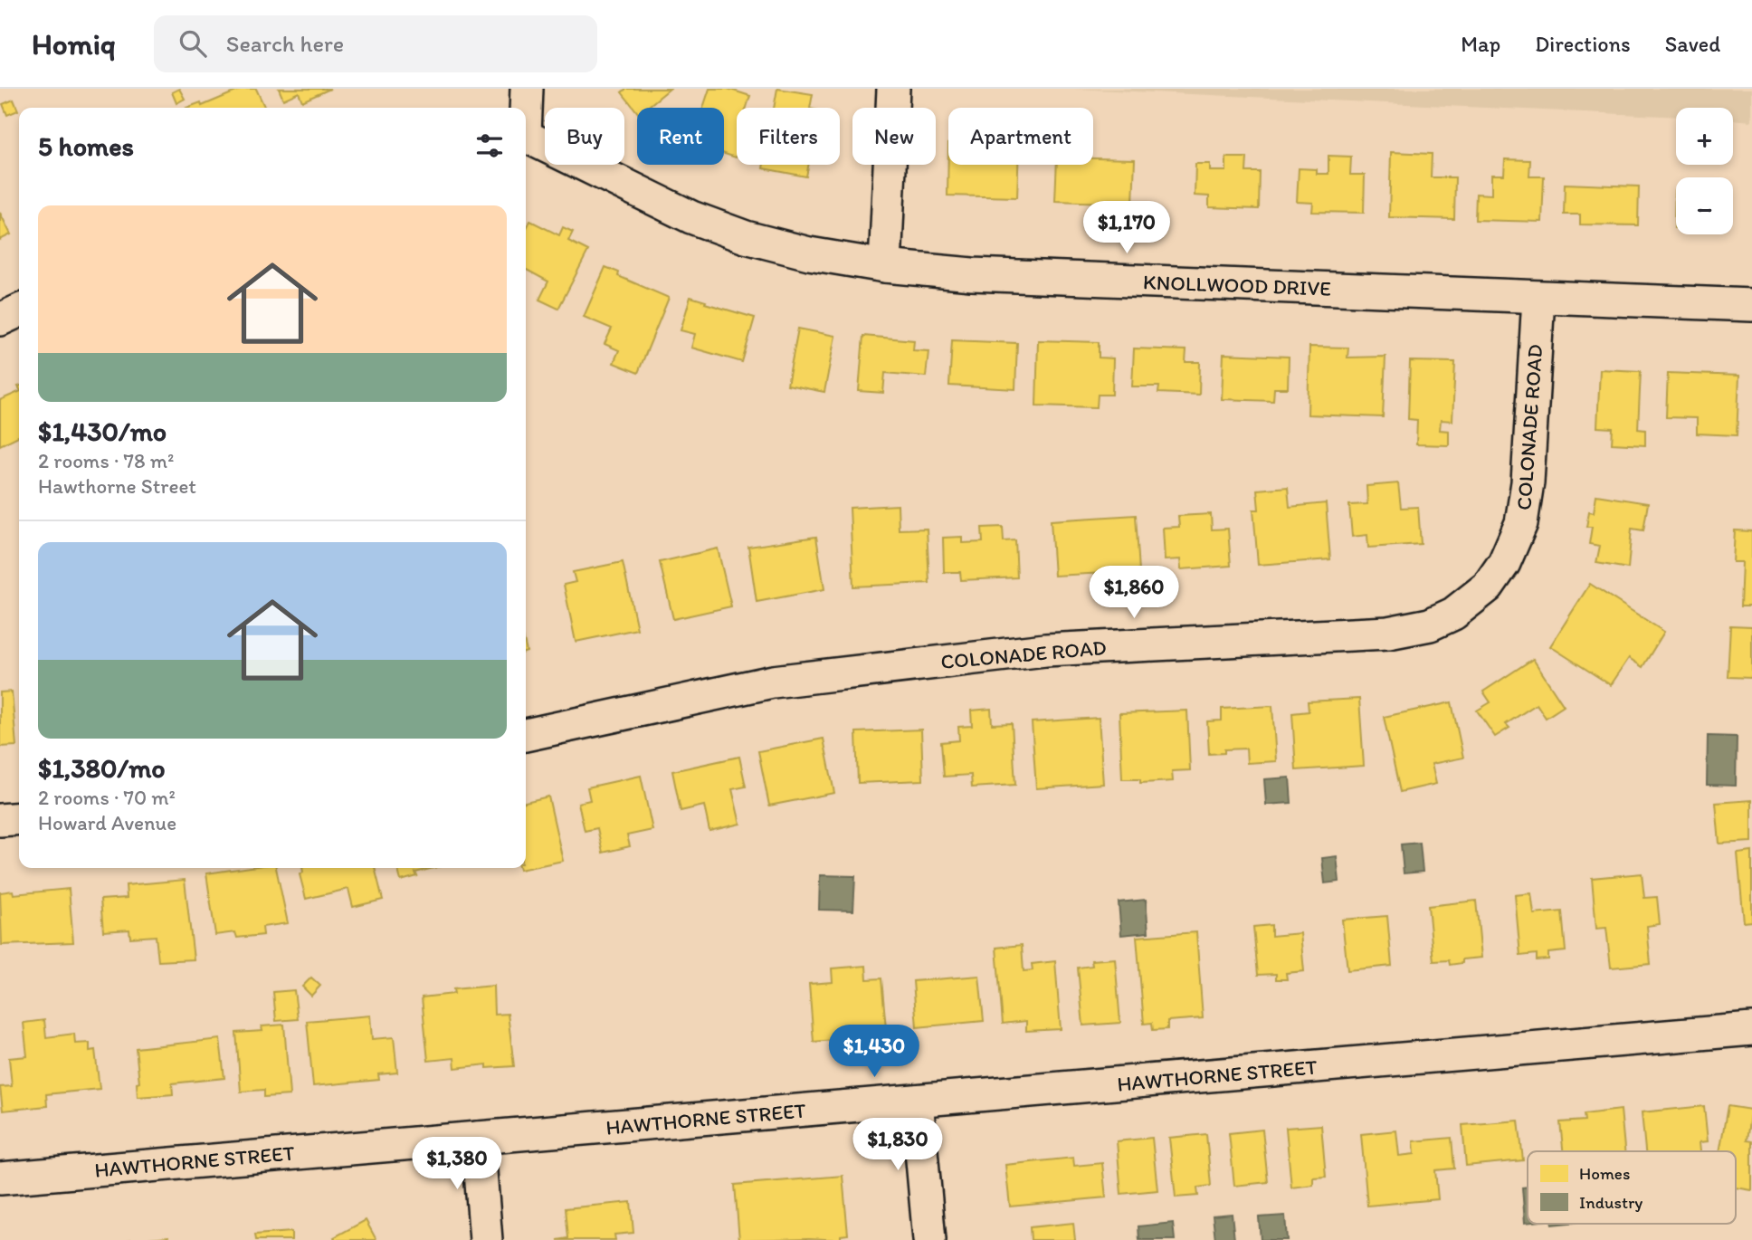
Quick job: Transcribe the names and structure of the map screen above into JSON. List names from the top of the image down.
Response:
{
  "streets": {
    "street": ["KNOLLWOOD DRIVE", "COLONADE ROAD", "HAWTHORNE STREET"]
  },
  "crossings": [
    ["KNOLLWOOD DRIVE", "COLONADE ROAD"]
  ],
  "legend": ["Homes", "Industry"],
  "page": {
    "header": "Homiq",
    "search": "Search here",
    "nav": ["Map", "Directions", "Saved"],
    "map_buttons": ["+", "−"],
    "chip": [
      "Buy",
      "Rent",
      "Filters",
      "New",
      "Apartment"
    ],
    "heading": "5 homes",
    "list": [
      {
        "name": "$1,430/mo",
        "note": "2 rooms · 78 m² · Hawthorne Street"
      },
      {
        "name": "$1,380/mo",
        "note": "2 rooms · 70 m² · Howard Avenue"
      }
    ],
    "price": [
      "$1,170",
      "$1,860",
      "$1,430",
      "$1,830",
      "$1,380"
    ]
  }
}
